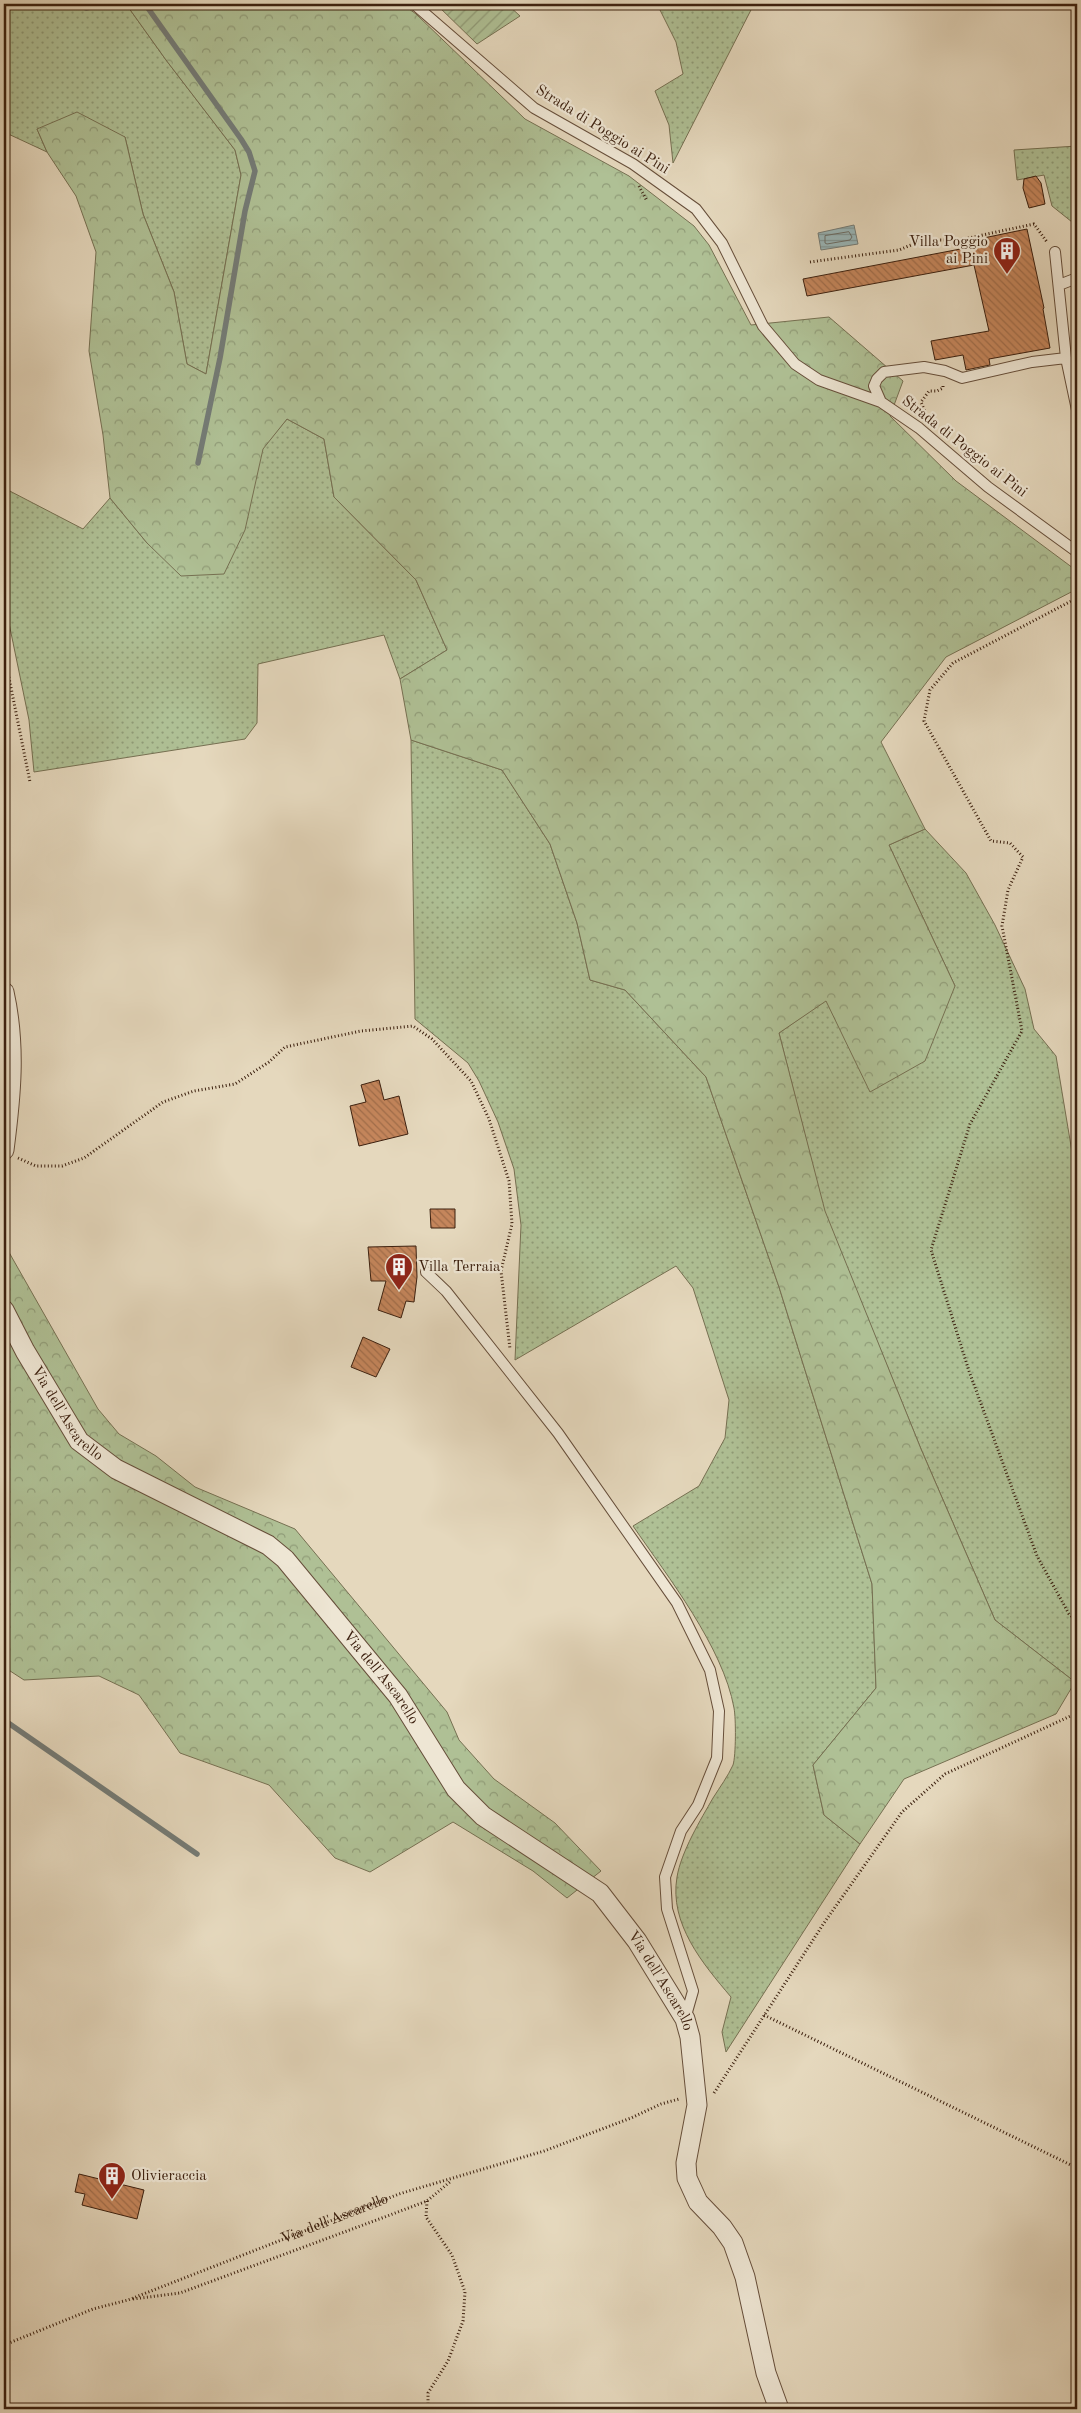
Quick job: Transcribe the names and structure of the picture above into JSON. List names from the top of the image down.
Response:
{
  "streets": {
    "street": ["Via dell'Ascarello"],
    "lane": ["Strada di Poggio ai Pini"]
  },
  "places": {
    "building": ["Villa Poggio ai Pini", "Villa Terraia", "Olivieraccia"]
  }
}
